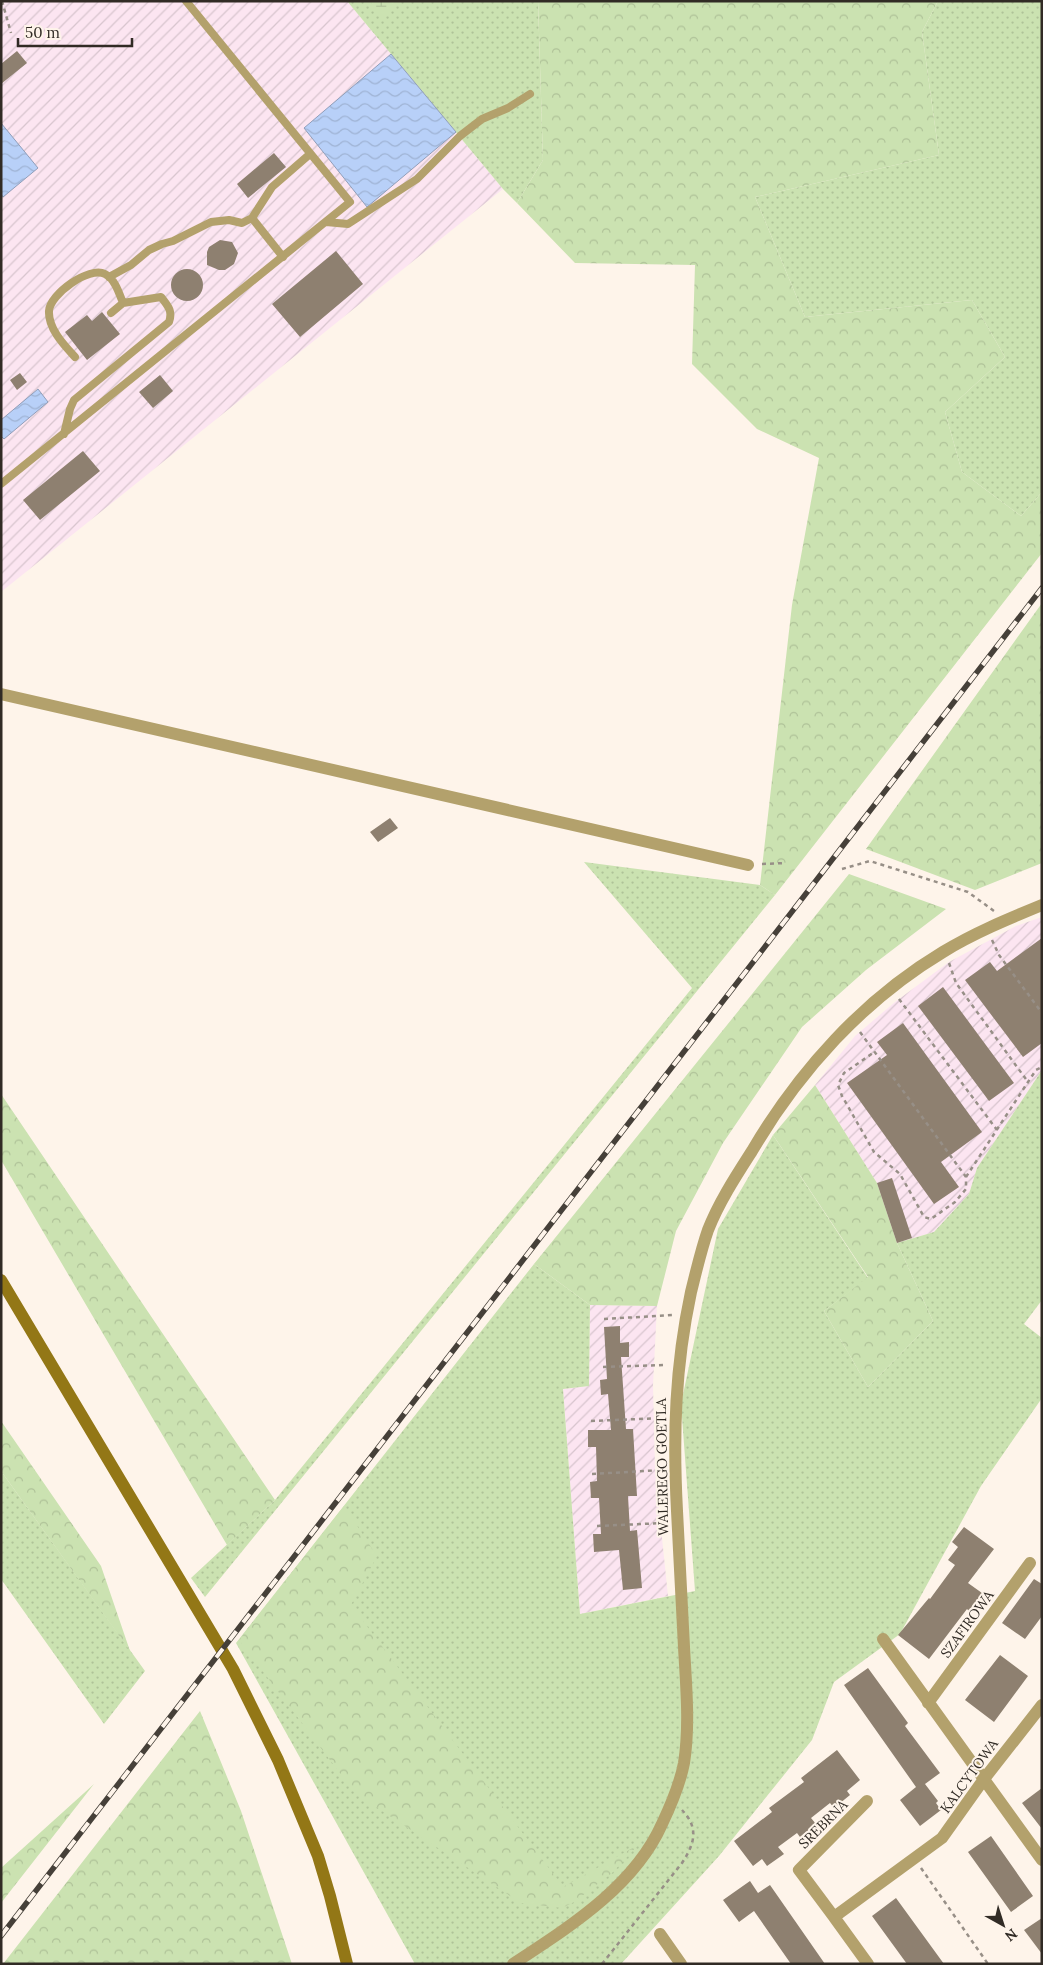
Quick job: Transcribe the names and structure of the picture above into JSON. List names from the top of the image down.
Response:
{
  "streets": {
    "street": [
      "WALEREGO GOETLA",
      "SZAFIROWA",
      "KALCYTOWA",
      "SREBRNA"
    ]
  },
  "scale_bar": "50 m",
  "north": "bottom right"
}
